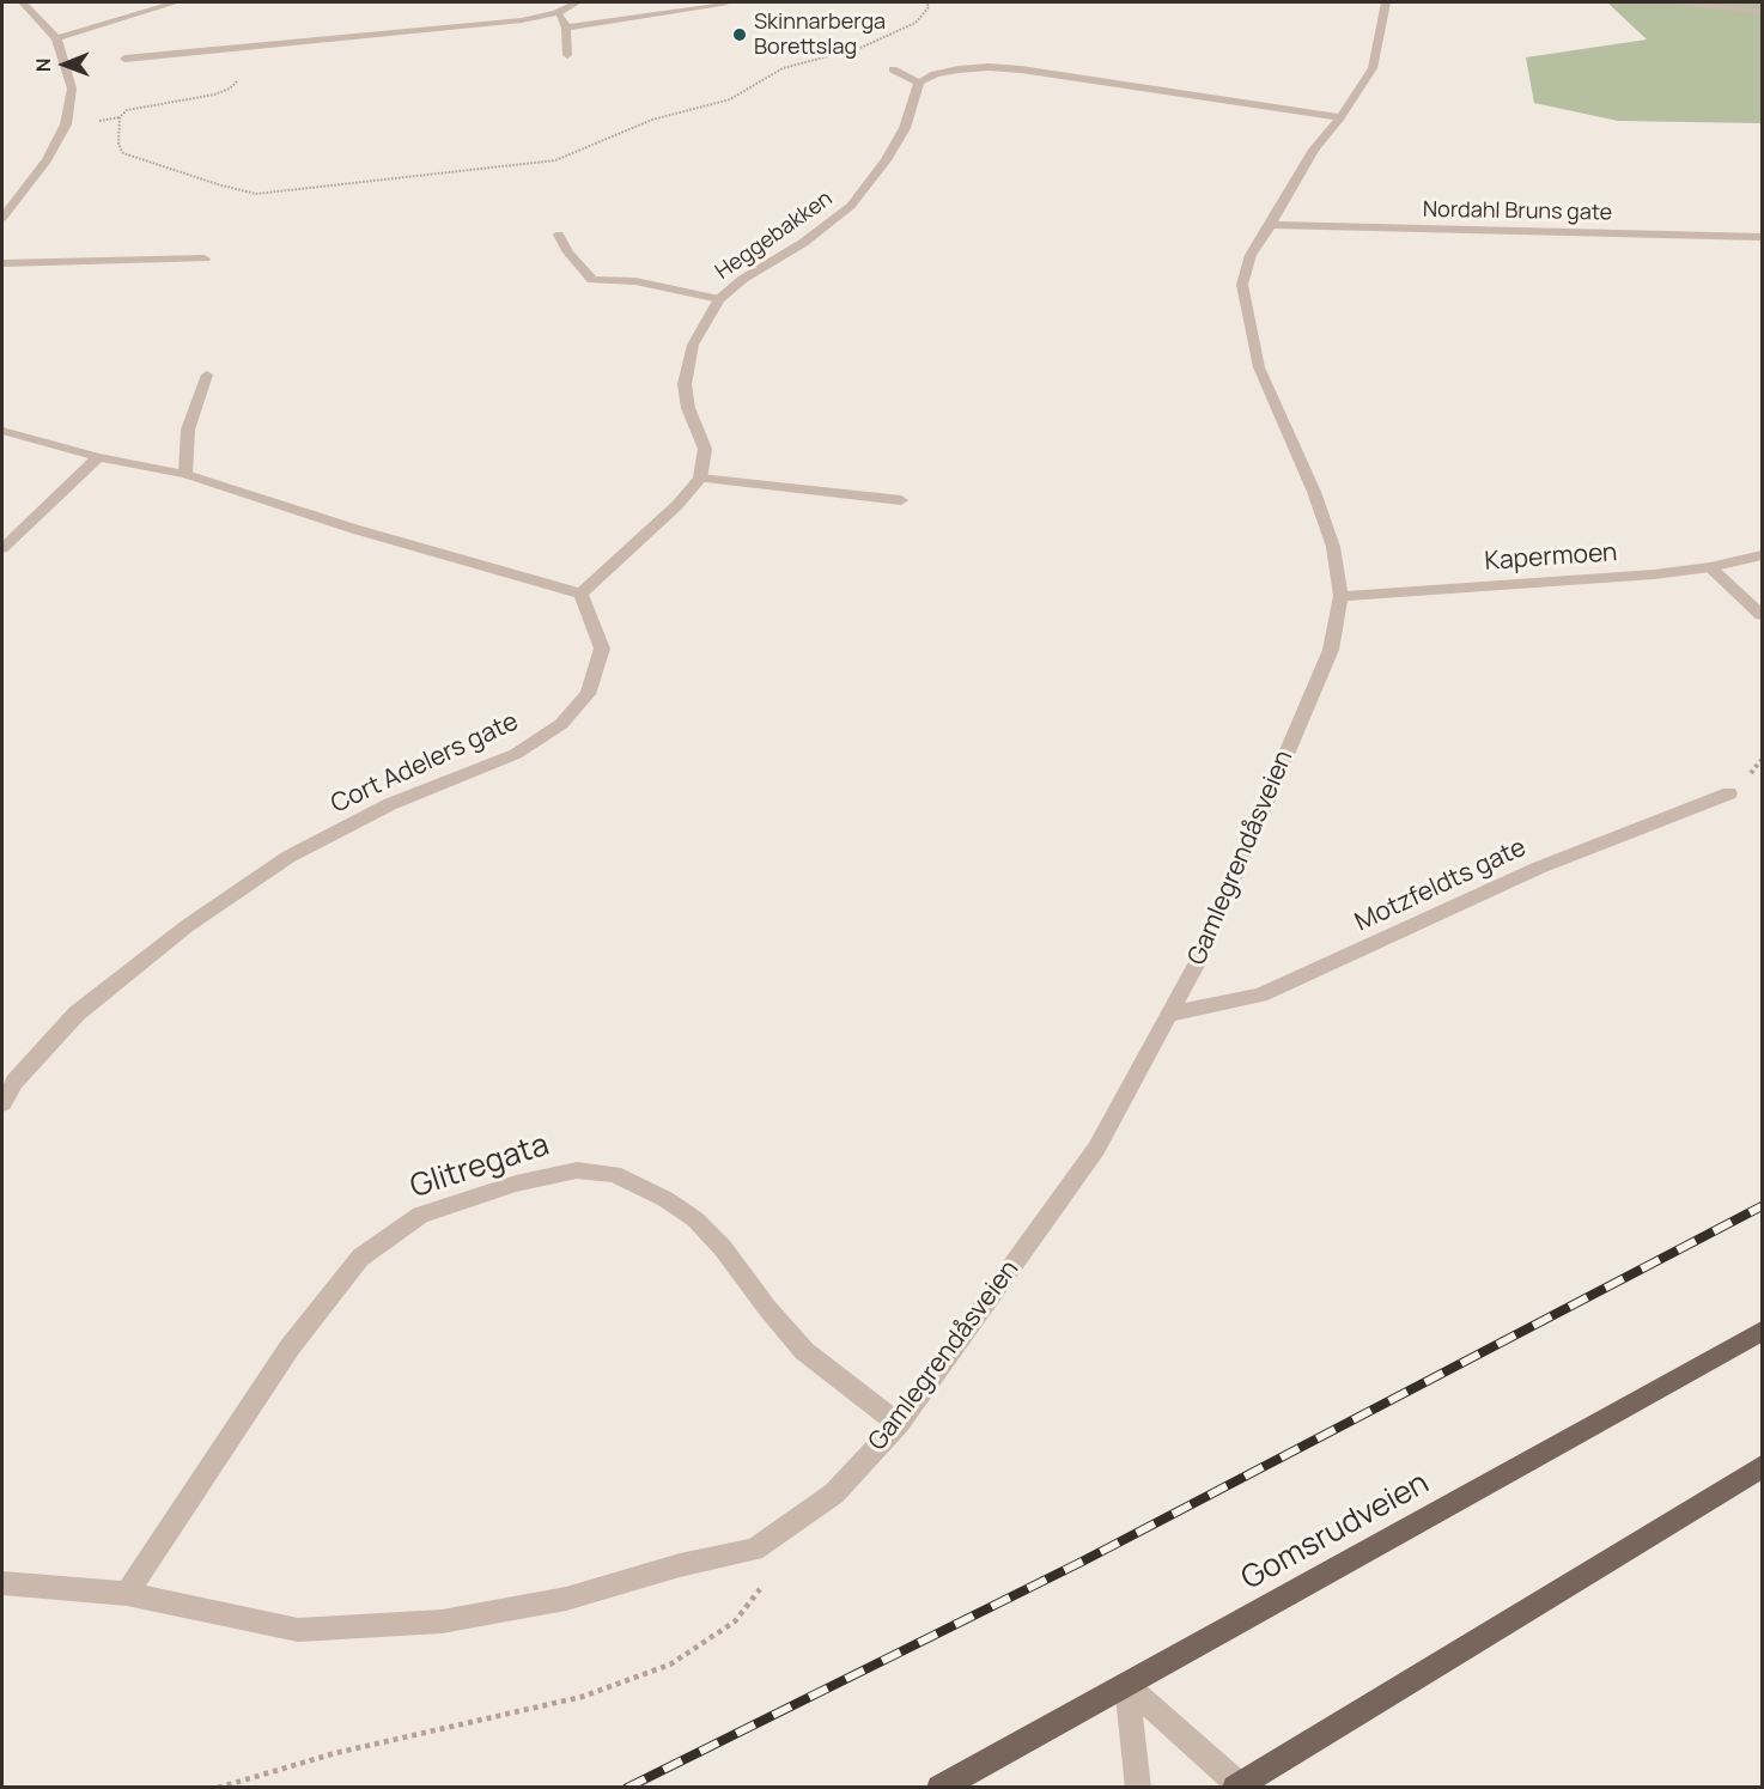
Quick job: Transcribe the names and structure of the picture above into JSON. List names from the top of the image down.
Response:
{
  "streets": {
    "main road": ["Gomsrudveien"],
    "street": [
      "Nordahl Bruns gate",
      "Heggebakken",
      "Kapermoen",
      "Cort Adelers gate",
      "Gamlegrendåsveien",
      "Motzfeldts gate",
      "Glitregata"
    ]
  },
  "crossings": [
    ["Nordahl Bruns gate", "Gamlegrendåsveien"],
    ["Kapermoen", "Gamlegrendåsveien"],
    ["Gamlegrendåsveien", "Motzfeldts gate"],
    ["Gamlegrendåsveien", "Glitregata"]
  ],
  "places": ["Skinnarberga Borettslag"],
  "north": "left"
}
